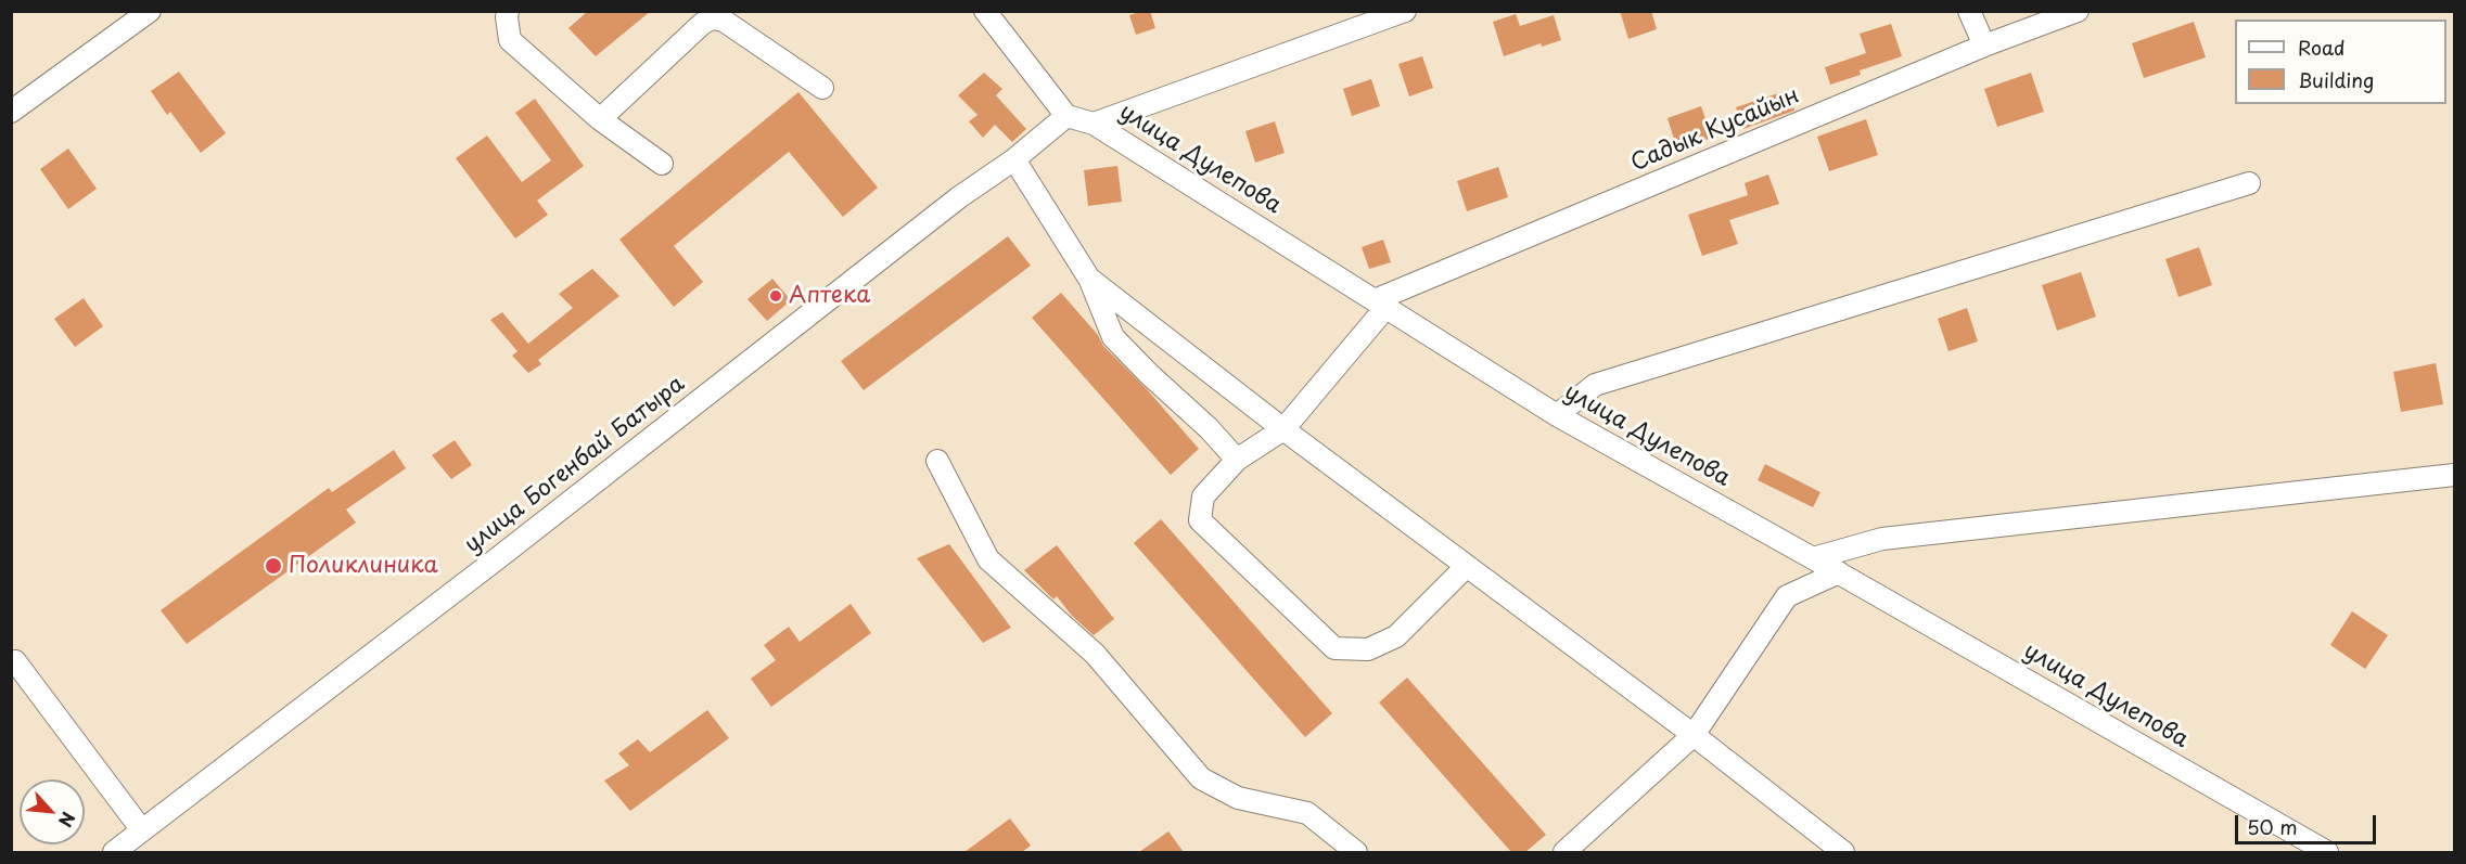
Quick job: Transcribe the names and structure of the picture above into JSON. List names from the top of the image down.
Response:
{
  "streets": {
    "street": ["Садык Кусайын", "улица Дулепова", "улица Богенбай Батыра"]
  },
  "crossings": [
    ["Садык Кусайын", "улица Дулепова"],
    ["улица Дулепова", "улица Богенбай Батыра"]
  ],
  "places": ["Аптека", "Поликлиника"],
  "legend": ["Road", "Building"],
  "scale_bar": "50 m",
  "north": "bottom right"
}
